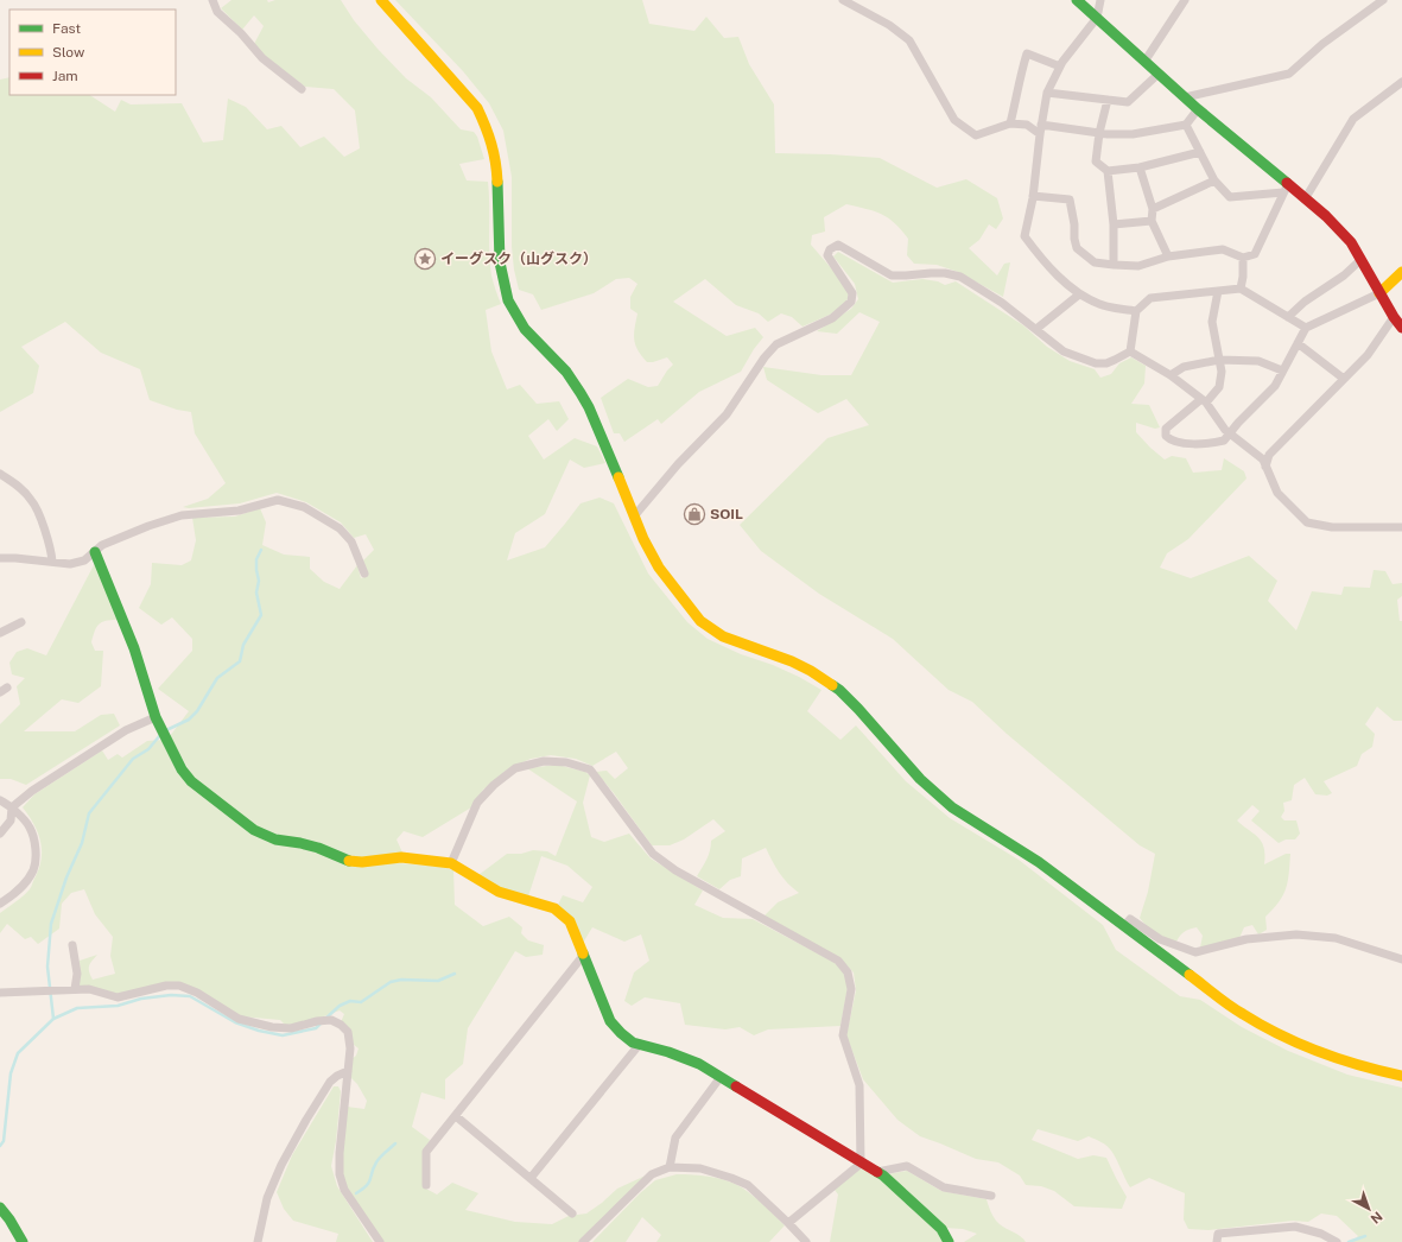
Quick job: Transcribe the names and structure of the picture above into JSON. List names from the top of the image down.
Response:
{
  "places": {
    "place": ["イーグスク（山グスク）"],
    "shop": ["SOIL"]
  },
  "legend": ["Fast", "Slow", "Jam"],
  "north": "bottom right"
}
